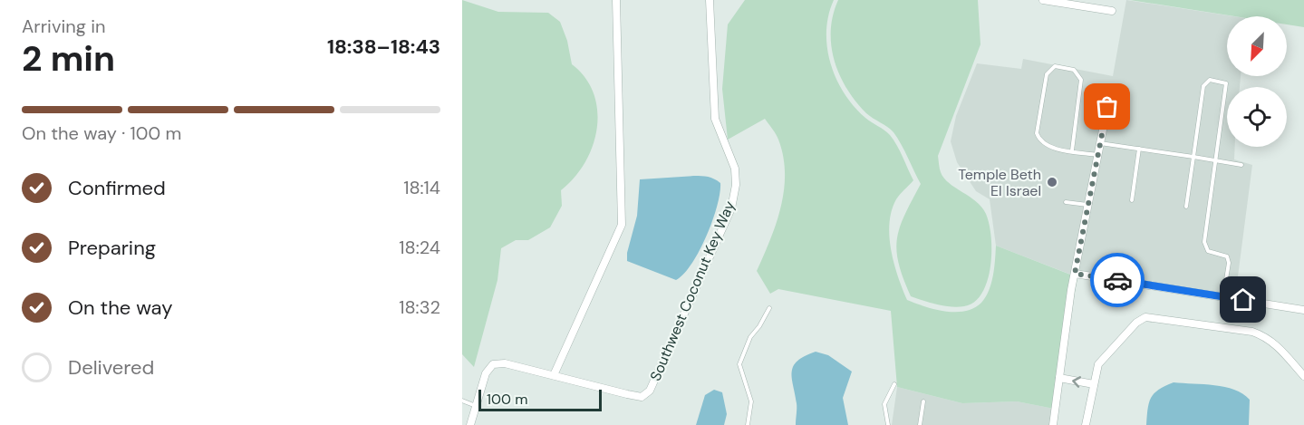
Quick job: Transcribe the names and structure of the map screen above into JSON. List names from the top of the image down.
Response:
{
  "streets": {
    "street": ["Southwest Coconut Key Way"]
  },
  "places": ["Temple Beth El Israel"],
  "scale_bar": "100 m",
  "north": "bottom left",
  "page": {
    "heading": ["2 min", "Arriving in", "18:38–18:43"],
    "bar": "On the way · 100 m",
    "list": [
      ["Confirmed", "18:14"],
      ["Preparing", "18:24"],
      ["On the way", "18:32"],
      "Delivered"
    ],
    "scale": "100 m"
  }
}
